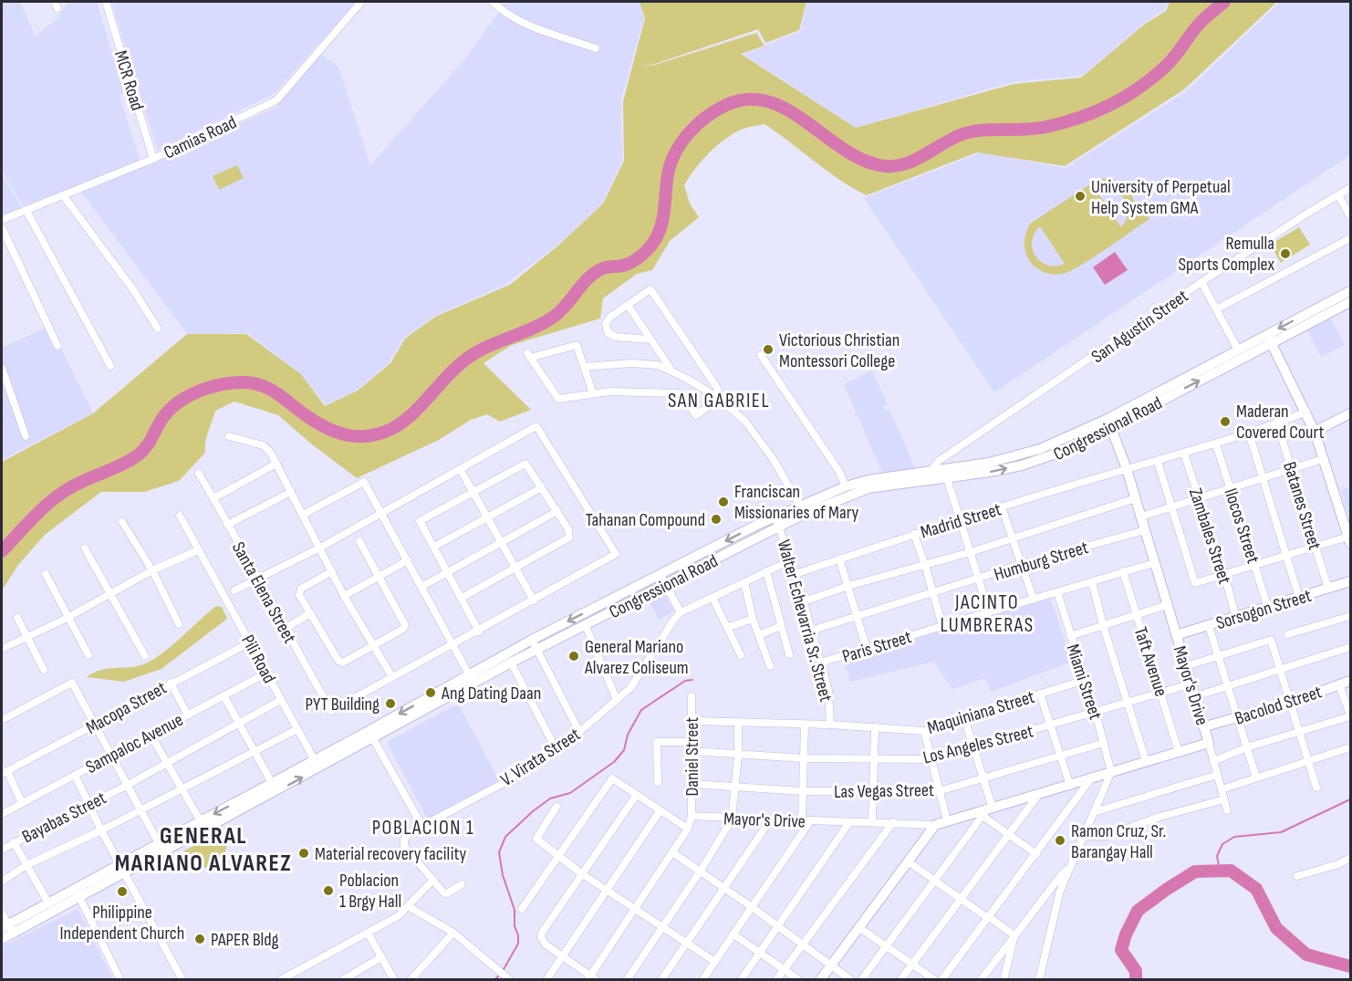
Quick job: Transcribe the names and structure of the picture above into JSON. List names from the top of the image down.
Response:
{
  "streets": {
    "main road": [
      "Congressional Road",
      "Sorsogon Street",
      "Mayor's Drive",
      "Bacolod Street"
    ],
    "street": [
      "MCR Road",
      "Camias Road",
      "San Agustin Street",
      "Batanes Street",
      "Madrid Street",
      "Ilocos Street",
      "Zambales Street",
      "Humburg Street",
      "Santa Elena Street",
      "Walter Echevarria Sr. Street",
      "Paris Street",
      "Pili Road",
      "Taft Avenue",
      "Miami Street",
      "Macopa Street",
      "Maquiniana Street",
      "Sampaloc Avenue",
      "Los Angeles Street",
      "V. Virata Street",
      "Daniel Street",
      "Las Vegas Street",
      "Bayabas Street"
    ]
  },
  "crossings": [
    ["MCR Road", "Camias Road"],
    ["San Agustin Street", "Congressional Road"],
    ["Congressional Road", "Walter Echevarria Sr. Street"],
    ["Congressional Road", "Pili Road"],
    ["Congressional Road", "Mayor's Drive"],
    ["Batanes Street", "Sorsogon Street"],
    ["Madrid Street", "Walter Echevarria Sr. Street"],
    ["Madrid Street", "Mayor's Drive"],
    ["Ilocos Street", "Sorsogon Street"],
    ["Zambales Street", "Sorsogon Street"],
    ["Humburg Street", "Walter Echevarria Sr. Street"],
    ["Humburg Street", "Mayor's Drive"],
    ["Sorsogon Street", "Mayor's Drive"],
    ["Walter Echevarria Sr. Street", "Paris Street"],
    ["Walter Echevarria Sr. Street", "Maquiniana Street"],
    ["Paris Street", "Taft Avenue"],
    ["Paris Street", "Miami Street"],
    ["Paris Street", "Mayor's Drive"],
    ["Pili Road", "Macopa Street"],
    ["Pili Road", "Sampaloc Avenue"],
    ["Pili Road", "Bayabas Street"],
    ["Taft Avenue", "Mayor's Drive"],
    ["Taft Avenue", "Los Angeles Street"],
    ["Miami Street", "Mayor's Drive"],
    ["Miami Street", "Maquiniana Street"],
    ["Miami Street", "Los Angeles Street"],
    ["Miami Street", "Las Vegas Street"],
    ["Mayor's Drive", "Bacolod Street"],
    ["Mayor's Drive", "Los Angeles Street"],
    ["Mayor's Drive", "Daniel Street"],
    ["Maquiniana Street", "Daniel Street"],
    ["Los Angeles Street", "Daniel Street"],
    ["Daniel Street", "Las Vegas Street"]
  ],
  "districts": [
    "SAN GABRIEL",
    "JACINTO LUMBRERAS",
    "POBLACION 1",
    "GENERAL MARIANO ALVAREZ"
  ],
  "places": [
    "University of Perpetual Help System GMA",
    "Remulla Sports Complex",
    "Victorious Christian Montessori College",
    "Maderan Covered Court",
    "Franciscan Missionaries of Mary",
    "Tahanan Compound",
    "General Mariano Alvarez Coliseum",
    "Ang Dating Daan",
    "PYT Building",
    "Ramon Cruz, Sr. Barangay Hall",
    "Material recovery facility",
    "Poblacion 1 Brgy Hall",
    "Philippine Independent Church",
    "PAPER Bldg"
  ]
}
